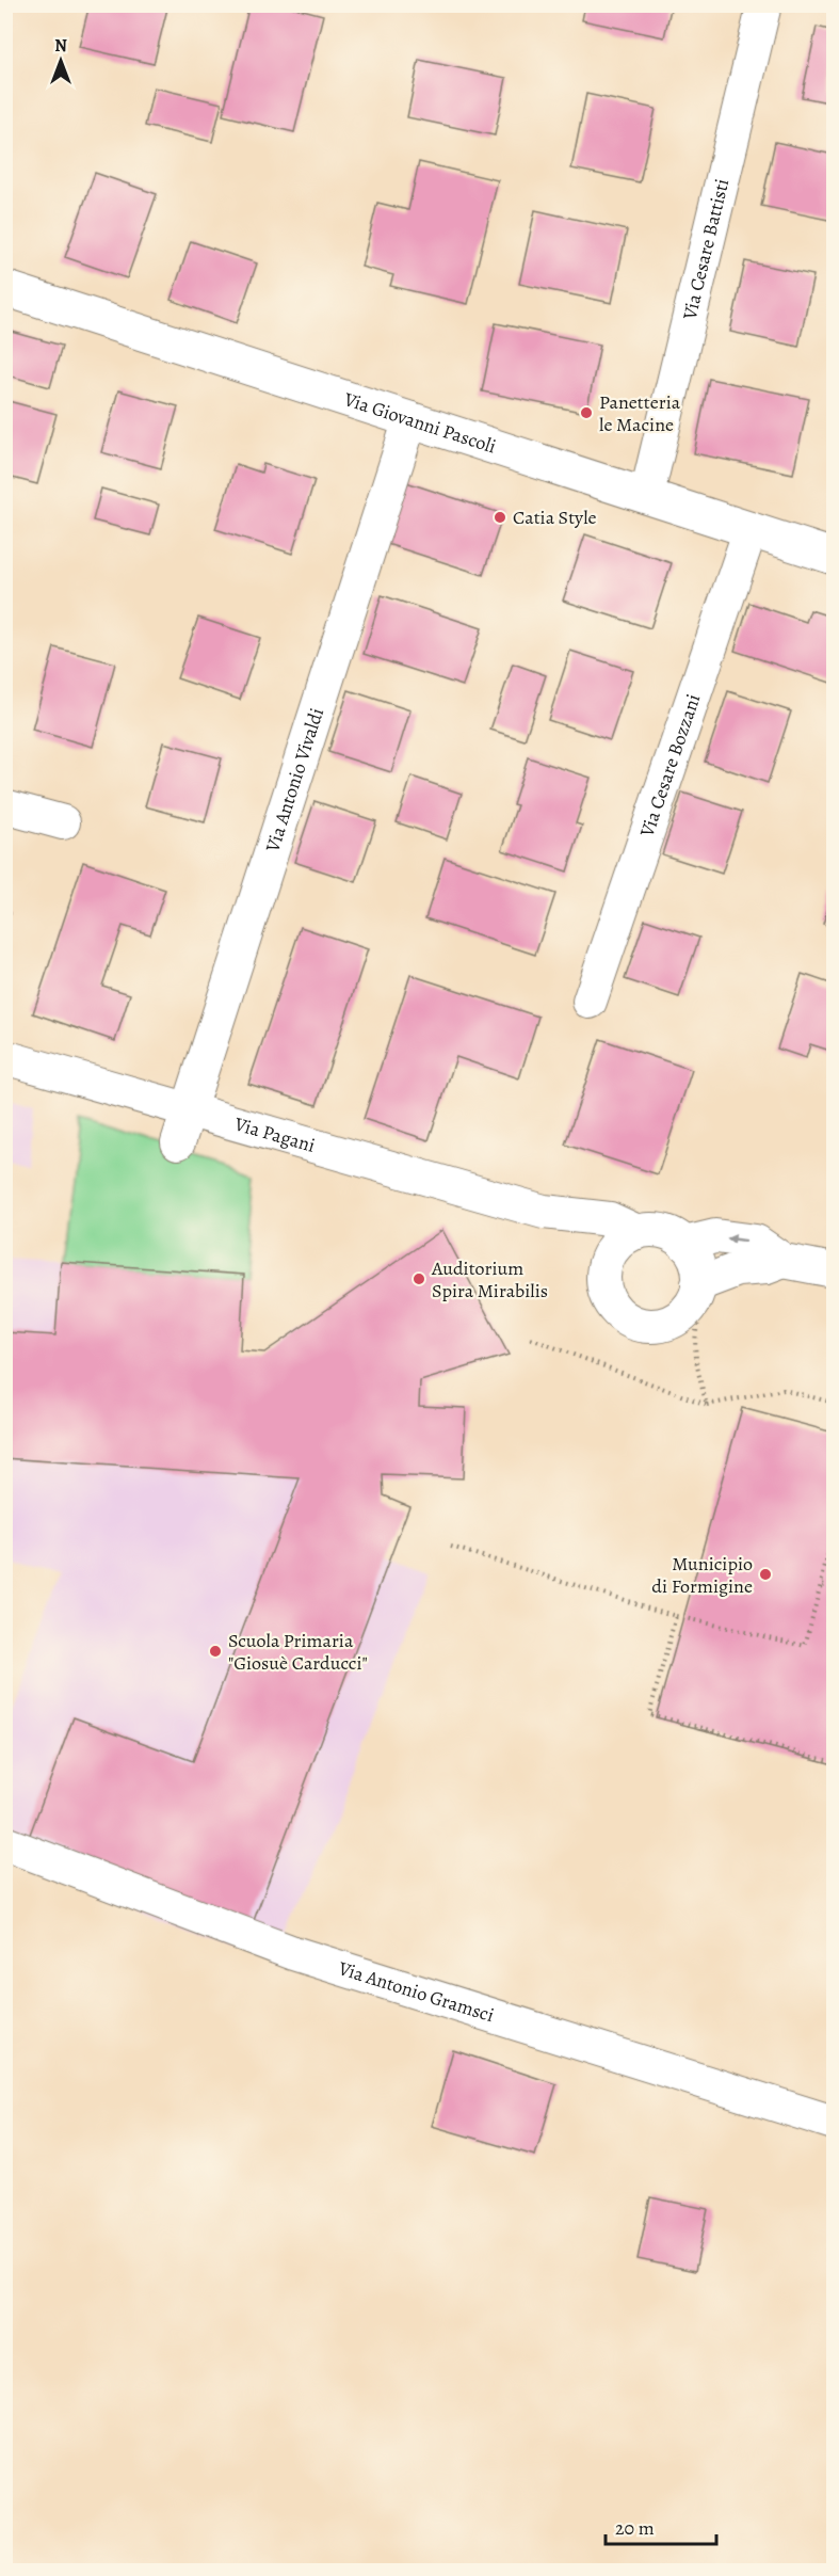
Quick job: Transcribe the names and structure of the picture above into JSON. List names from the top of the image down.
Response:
{
  "streets": {
    "street": [
      "Via Cesare Battisti",
      "Via Giovanni Pascoli",
      "Via Cesare Bozzani",
      "Via Antonio Vivaldi",
      "Via Pagani",
      "Via Antonio Gramsci"
    ]
  },
  "crossings": [
    ["Via Cesare Battisti", "Via Giovanni Pascoli"],
    ["Via Giovanni Pascoli", "Via Cesare Bozzani"],
    ["Via Giovanni Pascoli", "Via Antonio Vivaldi"],
    ["Via Antonio Vivaldi", "Via Pagani"]
  ],
  "places": [
    "Panetteria le Macine",
    "Catia Style",
    "Auditorium Spira Mirabilis",
    "Municipio di Formigine",
    "Scuola Primaria \"Giosuè Carducci\""
  ],
  "scale_bar": "20 m",
  "north": "top"
}
